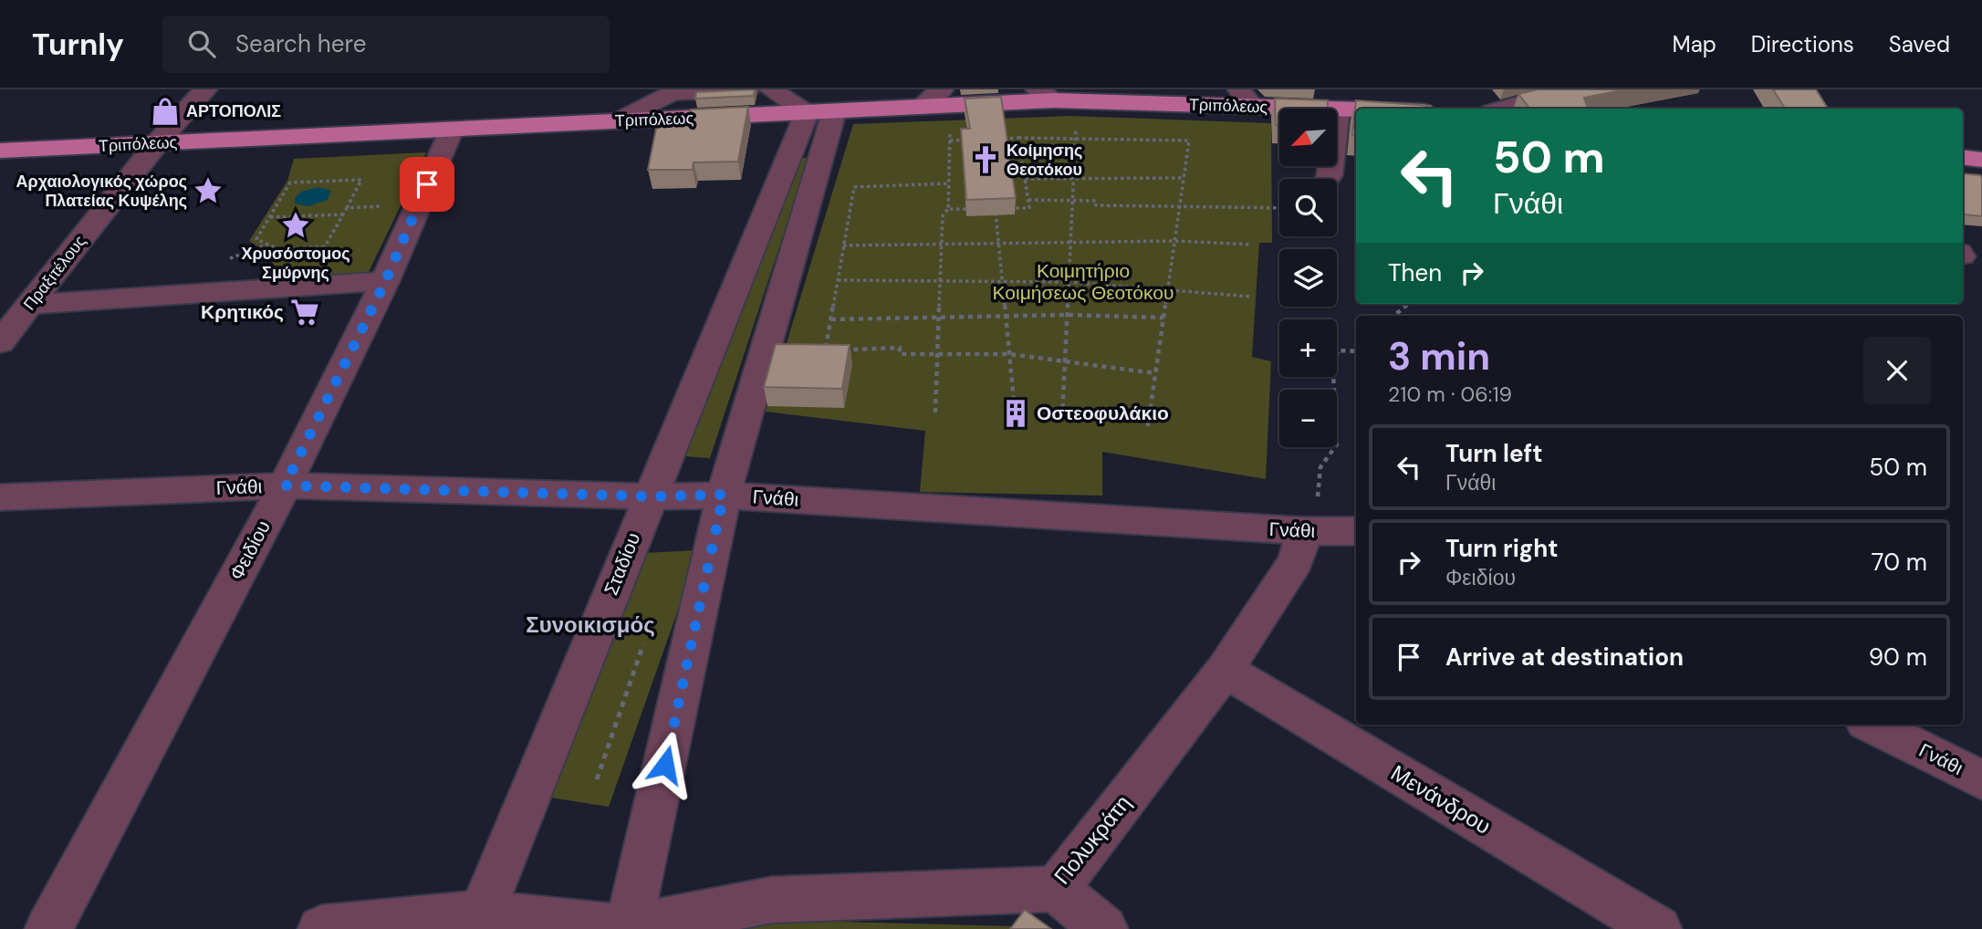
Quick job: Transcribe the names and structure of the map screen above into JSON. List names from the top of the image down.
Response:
{
  "streets": {
    "main road": ["Τριπόλεως"],
    "street": [
      "Πραξιτέλους",
      "Γνάθι",
      "Φειδίου",
      "Σταδίου",
      "Μενάνδρου",
      "Πολυκράτη"
    ]
  },
  "crossings": [
    ["Τριπόλεως", "Πραξιτέλους"],
    ["Τριπόλεως", "Φειδίου"],
    ["Τριπόλεως", "Σταδίου"],
    ["Γνάθι", "Φειδίου"],
    ["Γνάθι", "Σταδίου"],
    ["Γνάθι", "Πολυκράτη"],
    ["Μενάνδρου", "Πολυκράτη"]
  ],
  "districts": ["Συνοικισμός"],
  "parks": ["Κοιμητήριο Κοιμήσεως Θεοτόκου"],
  "places": {
    "shop": ["ΑΡΤΟΠΟΛΙΣ"],
    "church": ["Κοίμησης Θεοτόκου"],
    "place": ["Αρχαιολογικός χώρος Πλατείας Κυψέλης", "Χρυσόστομος Σμύρνης"],
    "supermarket": ["Κρητικός"],
    "building": ["Οστεοφυλάκιο"]
  },
  "north": "bottom left",
  "page": {
    "header": "Turnly",
    "search": "Search here",
    "nav": ["Map", "Directions", "Saved"],
    "map_buttons": ["+", "−"],
    "turn": ["50 m", "Γνάθι"],
    "then": "Then",
    "heading": ["3 min", "210 m · 06:19"],
    "list": [
      {
        "name": "Turn left",
        "note": "Γνάθι",
        "value": "50 m"
      },
      {
        "name": "Turn right",
        "note": "Φειδίου",
        "value": "70 m"
      },
      {
        "name": "Arrive at destination",
        "value": "90 m"
      }
    ]
  }
}
